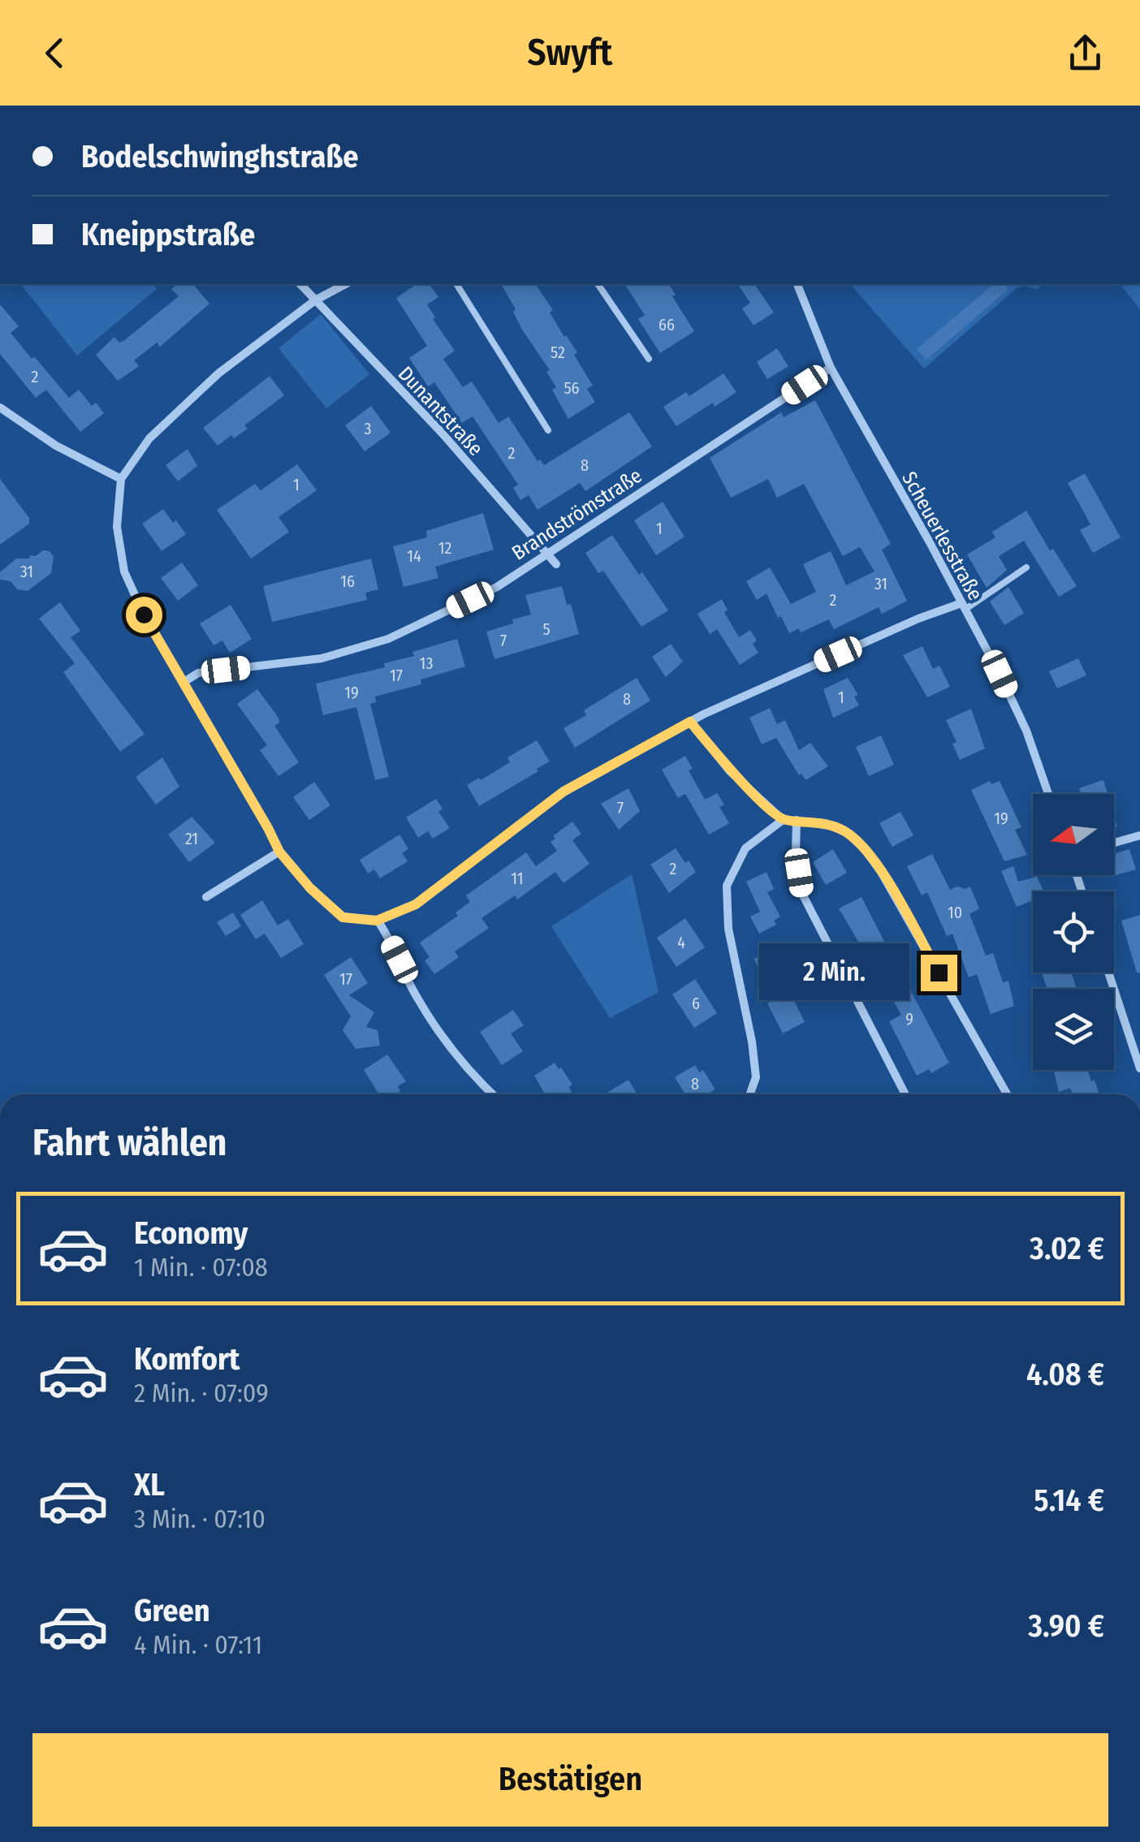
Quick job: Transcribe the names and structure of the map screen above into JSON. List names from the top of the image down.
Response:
{
  "streets": {
    "street": ["Dunantstraße", "Brandströmstraße", "Scheuerlesstraße"]
  },
  "crossings": [
    ["Dunantstraße", "Brandströmstraße"],
    ["Brandströmstraße", "Scheuerlesstraße"]
  ],
  "house_numbers": [
    "66",
    "52",
    "2",
    "56",
    "3",
    "2",
    "8",
    "1",
    "1",
    "12",
    "14",
    "31",
    "16",
    "31",
    "2",
    "5",
    "7",
    "13",
    "17",
    "19",
    "1",
    "8",
    "7",
    "19",
    "21",
    "2",
    "11",
    "10",
    "4",
    "17",
    "6",
    "9",
    "8"
  ],
  "north": "left",
  "page": {
    "header": "Swyft",
    "banner": ["Bodelschwinghstraße", "Kneippstraße"],
    "bubble": "2 Min.",
    "heading": "Fahrt wählen",
    "list": [
      {
        "name": "Economy",
        "note": "1 Min. · 07:08",
        "value": "3.02 €"
      },
      {
        "name": "Komfort",
        "note": "2 Min. · 07:09",
        "value": "4.08 €"
      },
      {
        "name": "XL",
        "note": "3 Min. · 07:10",
        "value": "5.14 €"
      },
      {
        "name": "Green",
        "note": "4 Min. · 07:11",
        "value": "3.90 €"
      }
    ],
    "buttons": "Bestätigen"
  }
}
